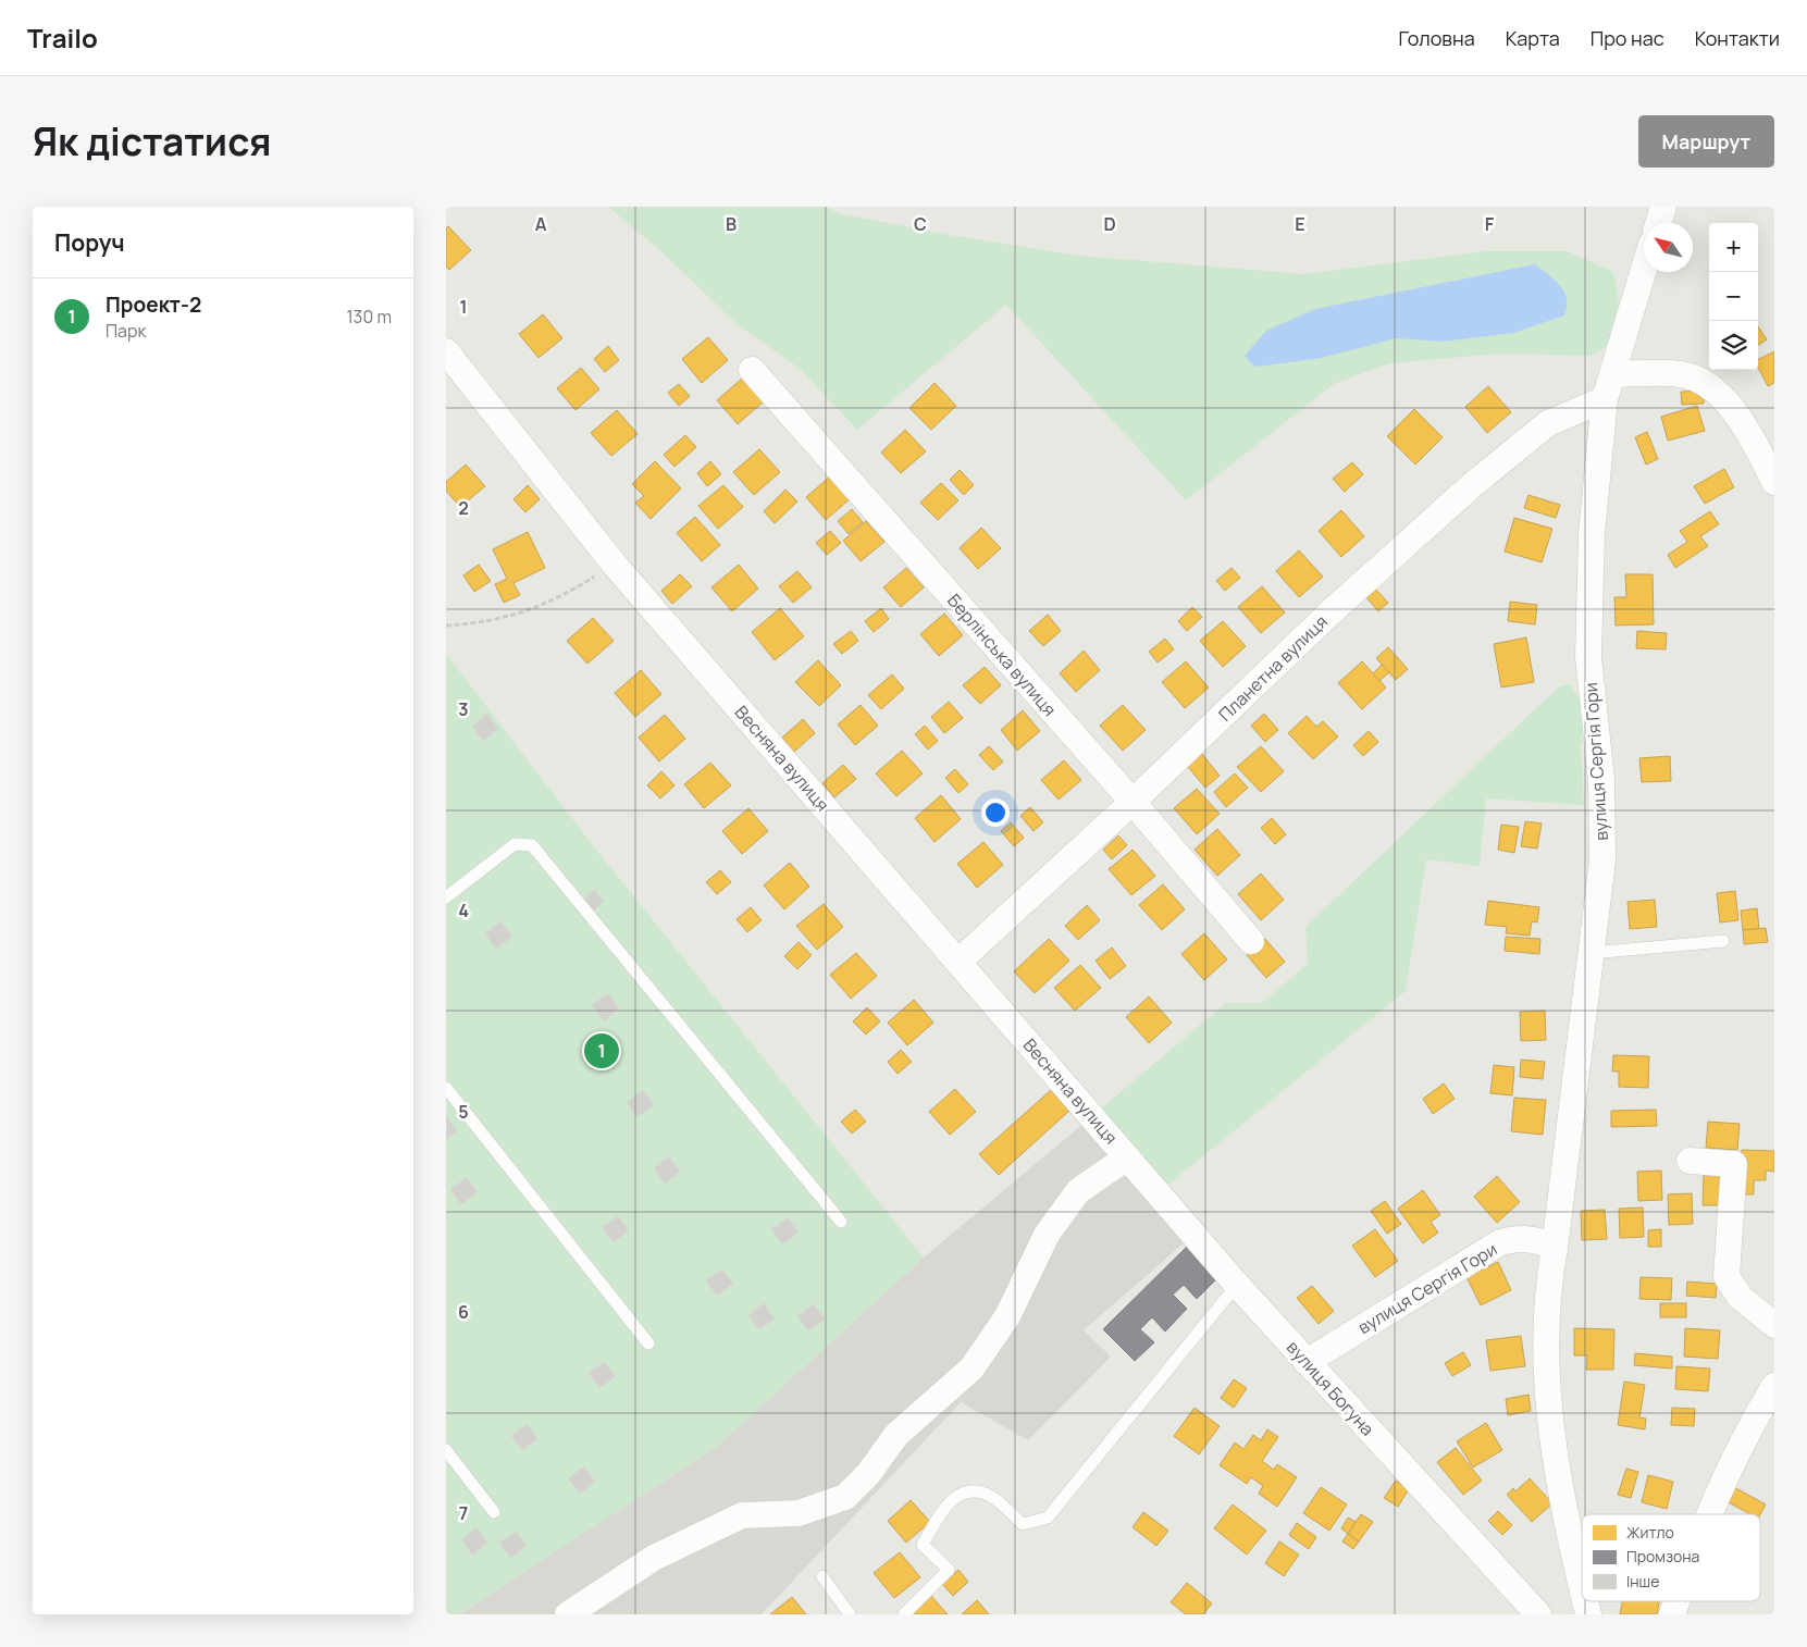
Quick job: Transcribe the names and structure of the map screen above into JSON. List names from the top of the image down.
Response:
{
  "streets": {
    "street": [
      "Берлінська вулиця",
      "Планетна вулиця",
      "Весняна вулиця",
      "вулиця Сергія Гори",
      "вулиця Богуна"
    ]
  },
  "crossings": [
    ["Берлінська вулиця", "Планетна вулиця"],
    ["Планетна вулиця", "Весняна вулиця"],
    ["Планетна вулиця", "вулиця Сергія Гори"],
    ["Весняна вулиця", "вулиця Богуна"],
    ["вулиця Сергія Гори", "вулиця Богуна"]
  ],
  "legend": ["Житло", "Промзона", "Інше"],
  "north": "top left",
  "page": {
    "header": "Trailo",
    "nav": [
      "Головна",
      "Карта",
      "Про нас",
      "Контакти"
    ],
    "title": "Як дістатися",
    "buttons": "Маршрут",
    "heading": "Поруч",
    "map_buttons": ["+", "−"],
    "list": [
      {
        "mark": "1",
        "name": "Проект-2",
        "note": "Парк",
        "value": "130 m"
      }
    ],
    "pins": "1"
  },
  "grid": {
    "columns": [
      "A",
      "B",
      "C",
      "D",
      "E",
      "F"
    ],
    "rows": [
      "1",
      "2",
      "3",
      "4",
      "5",
      "6",
      "7"
    ]
  }
}
